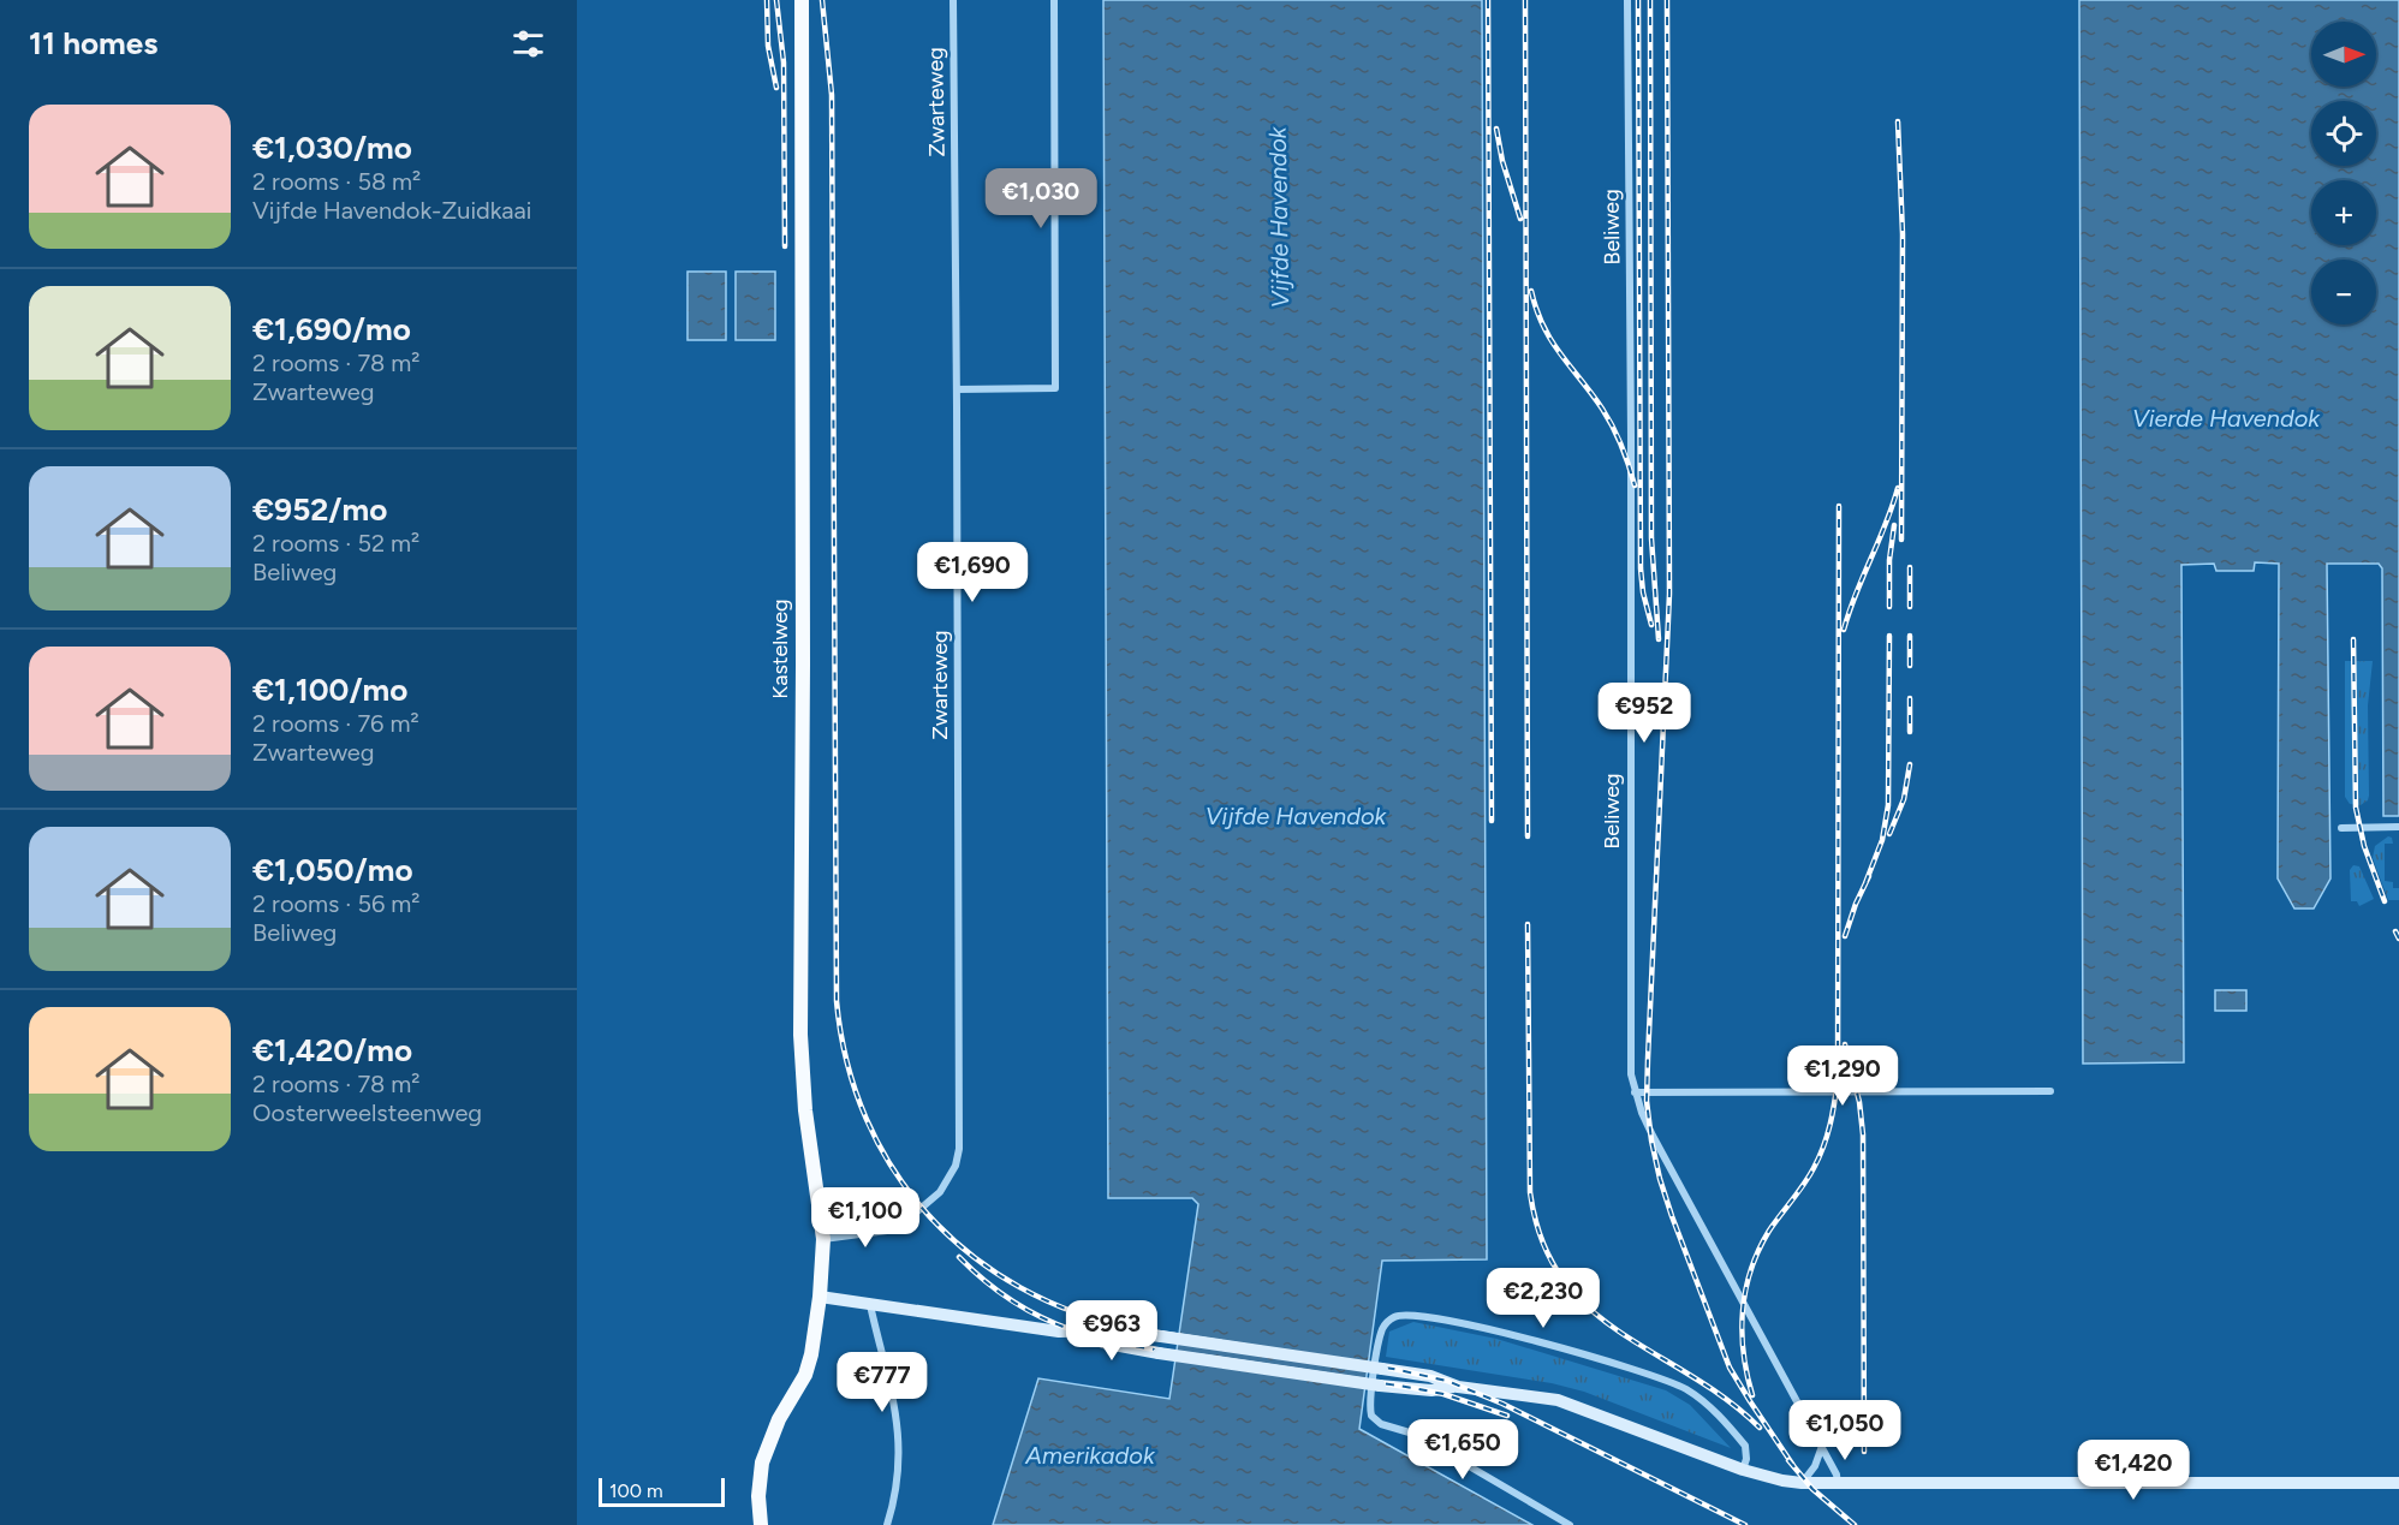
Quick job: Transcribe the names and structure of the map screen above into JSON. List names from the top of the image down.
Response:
{
  "streets": {
    "main road": ["Kastelweg"],
    "street": ["Zwarteweg", "Beliweg"]
  },
  "crossings": [
    ["Zwarteweg", "Kastelweg"]
  ],
  "water": ["Vijfde Havendok", "Vierde Havendok", "Amerikadok"],
  "scale_bar": "100 m",
  "north": "right",
  "page": {
    "heading": "11 homes",
    "map_buttons": ["+", "−"],
    "list": [
      {
        "name": "€1,030/mo",
        "note": "2 rooms · 58 m² · Vijfde Havendok-Zuidkaai"
      },
      {
        "name": "€1,690/mo",
        "note": "2 rooms · 78 m² · Zwarteweg"
      },
      {
        "name": "€952/mo",
        "note": "2 rooms · 52 m² · Beliweg"
      },
      {
        "name": "€1,100/mo",
        "note": "2 rooms · 76 m² · Zwarteweg"
      },
      {
        "name": "€1,050/mo",
        "note": "2 rooms · 56 m² · Beliweg"
      },
      {
        "name": "€1,420/mo",
        "note": "2 rooms · 78 m² · Oosterweelsteenweg"
      }
    ],
    "price": [
      "€1,030",
      "€1,690",
      "€952",
      "€1,290",
      "€1,100",
      "€2,230",
      "€963",
      "€777",
      "€1,050",
      "€1,650",
      "€1,420"
    ],
    "scale": "100 m"
  }
}
